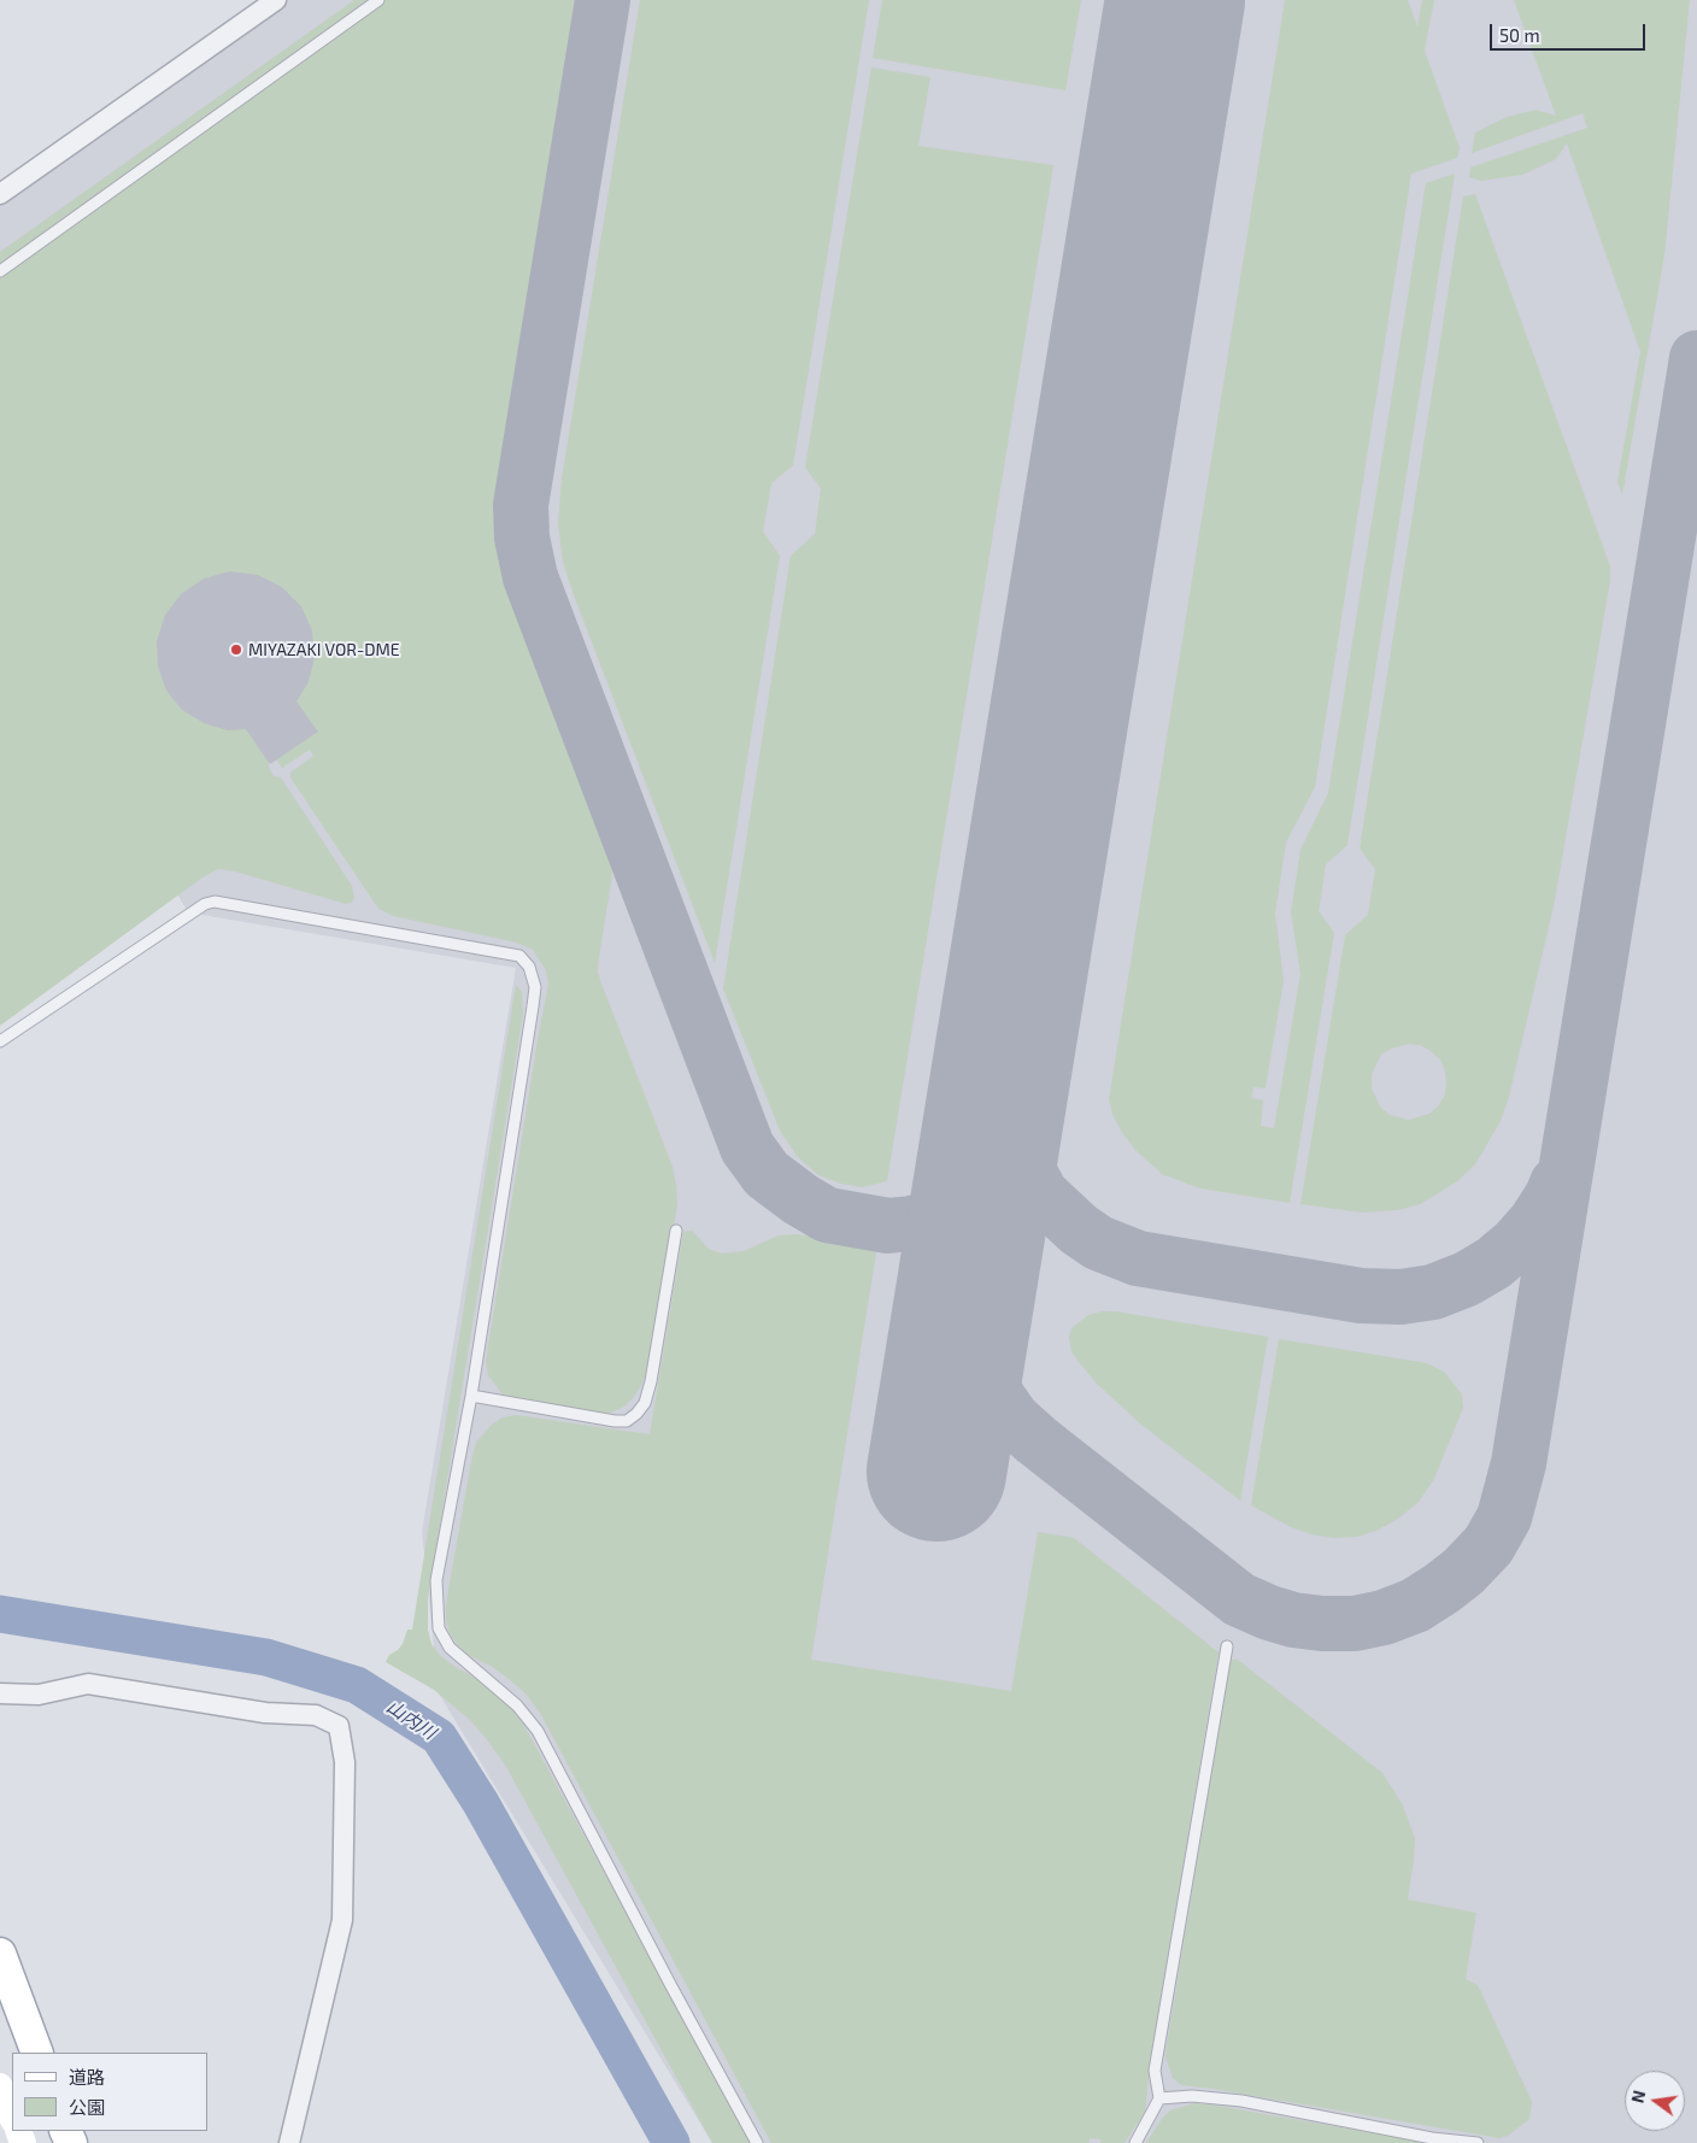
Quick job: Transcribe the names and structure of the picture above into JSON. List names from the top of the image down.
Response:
{
  "water": ["山内川"],
  "places": ["MIYAZAKI VOR-DME"],
  "legend": ["道路", "公園"],
  "scale_bar": "50 m",
  "north": "left"
}
